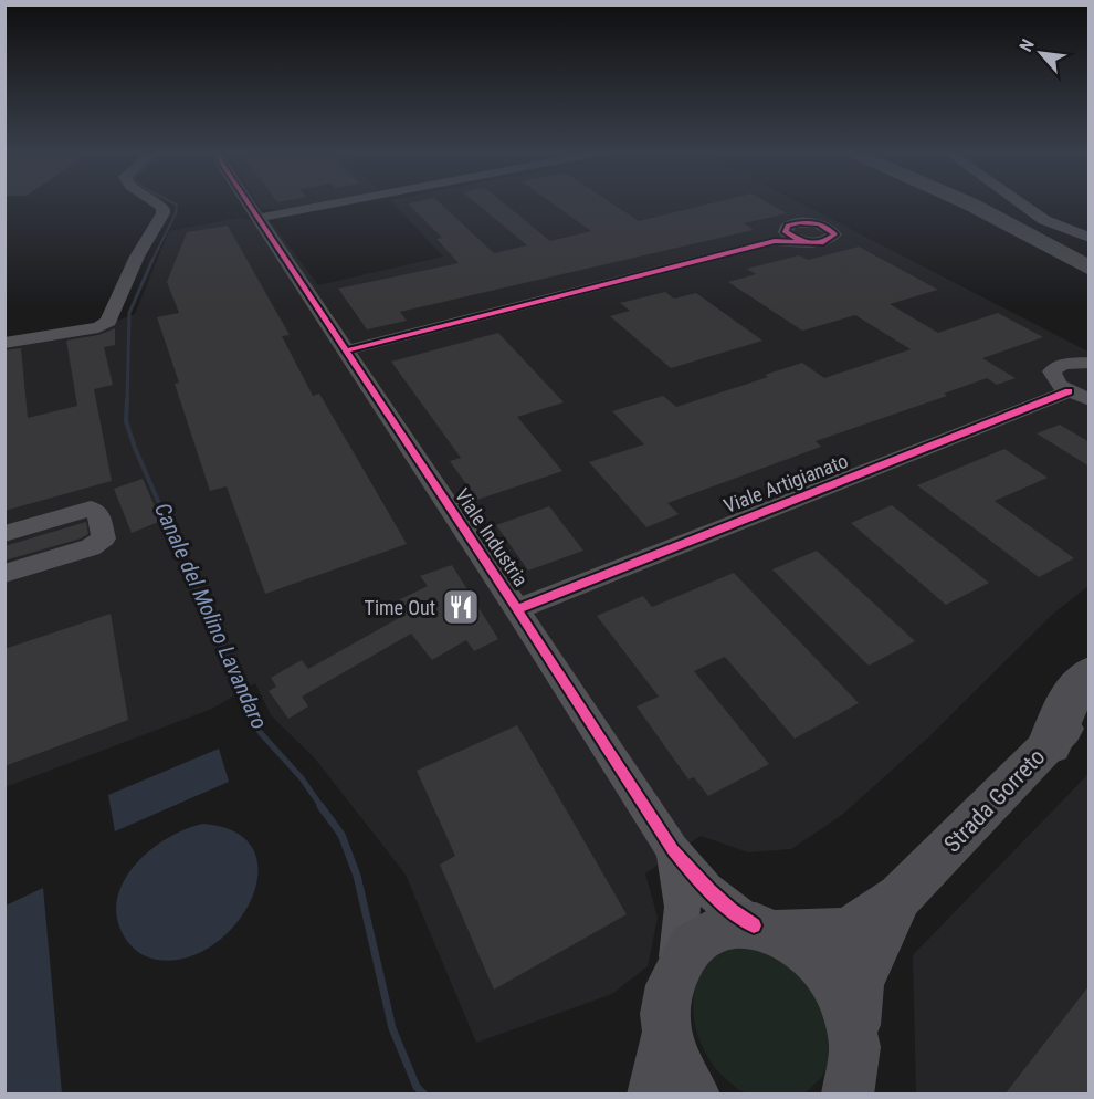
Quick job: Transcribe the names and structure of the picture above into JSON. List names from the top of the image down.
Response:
{
  "streets": {
    "main road": ["Strada Gorreto"],
    "street": ["Viale Artigianato", "Viale Industria"]
  },
  "crossings": [
    ["Viale Artigianato", "Viale Industria"],
    ["Viale Industria", "Strada Gorreto"]
  ],
  "water": ["Canale del Molino Lavandaro"],
  "places": {
    "restaurant": ["Time Out"]
  },
  "north": "top left"
}
